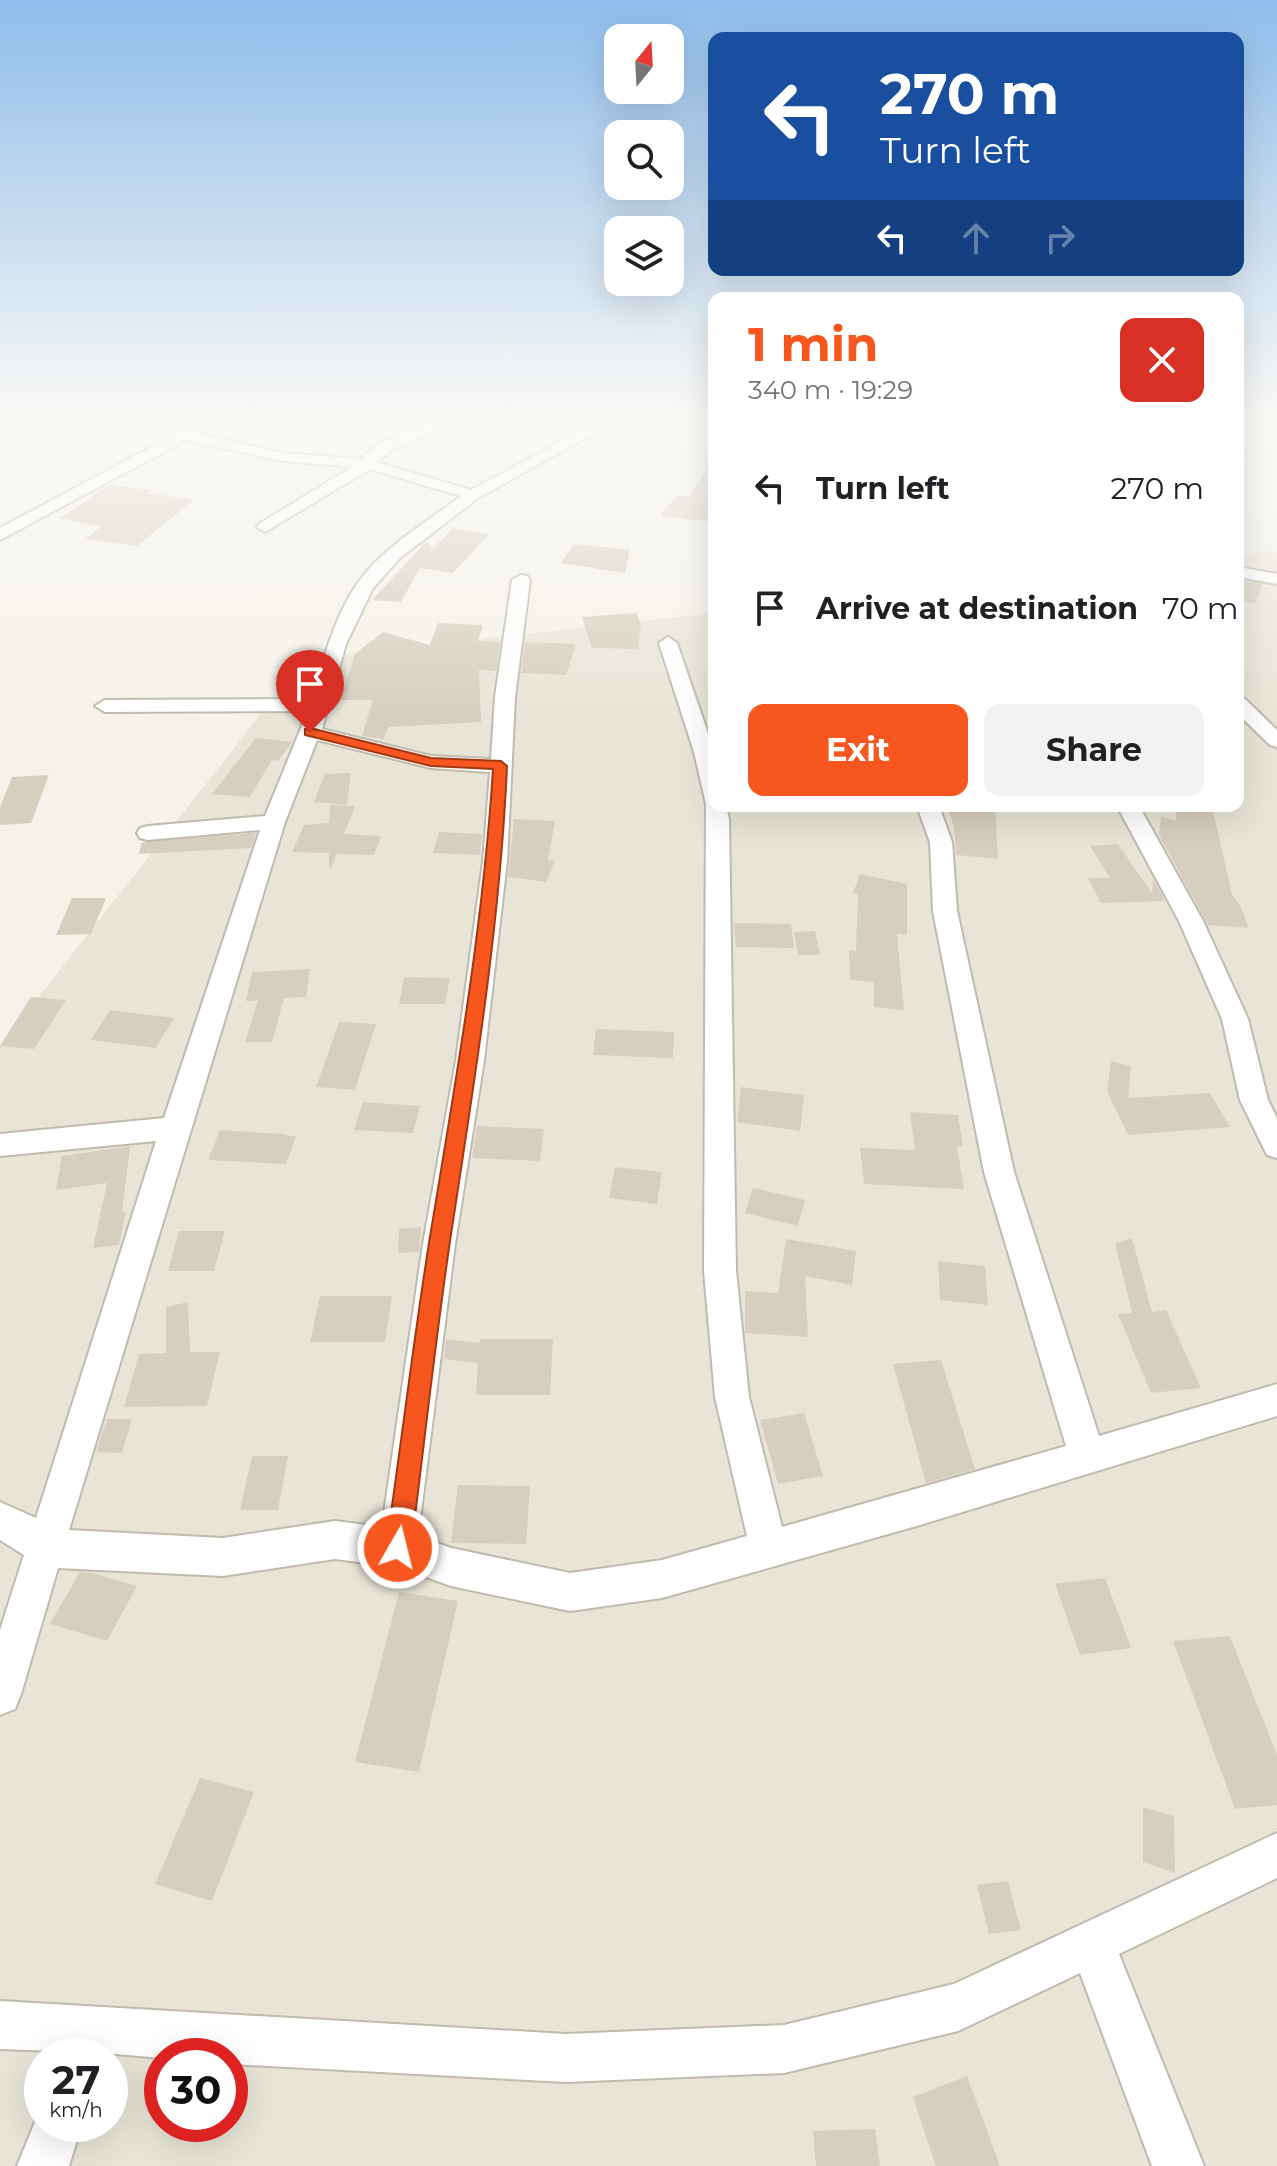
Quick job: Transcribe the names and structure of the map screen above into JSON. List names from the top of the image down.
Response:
{
  "north": "top",
  "page": {
    "turn": ["270 m", "Turn left"],
    "heading": ["1 min", "340 m · 19:29"],
    "list": [
      {
        "name": "Turn left",
        "value": "270 m"
      },
      {
        "name": "Arrive at destination",
        "value": "70 m"
      }
    ],
    "buttons": ["Exit", "Share"],
    "speed": "27 km/h",
    "limit": "30"
  }
}
